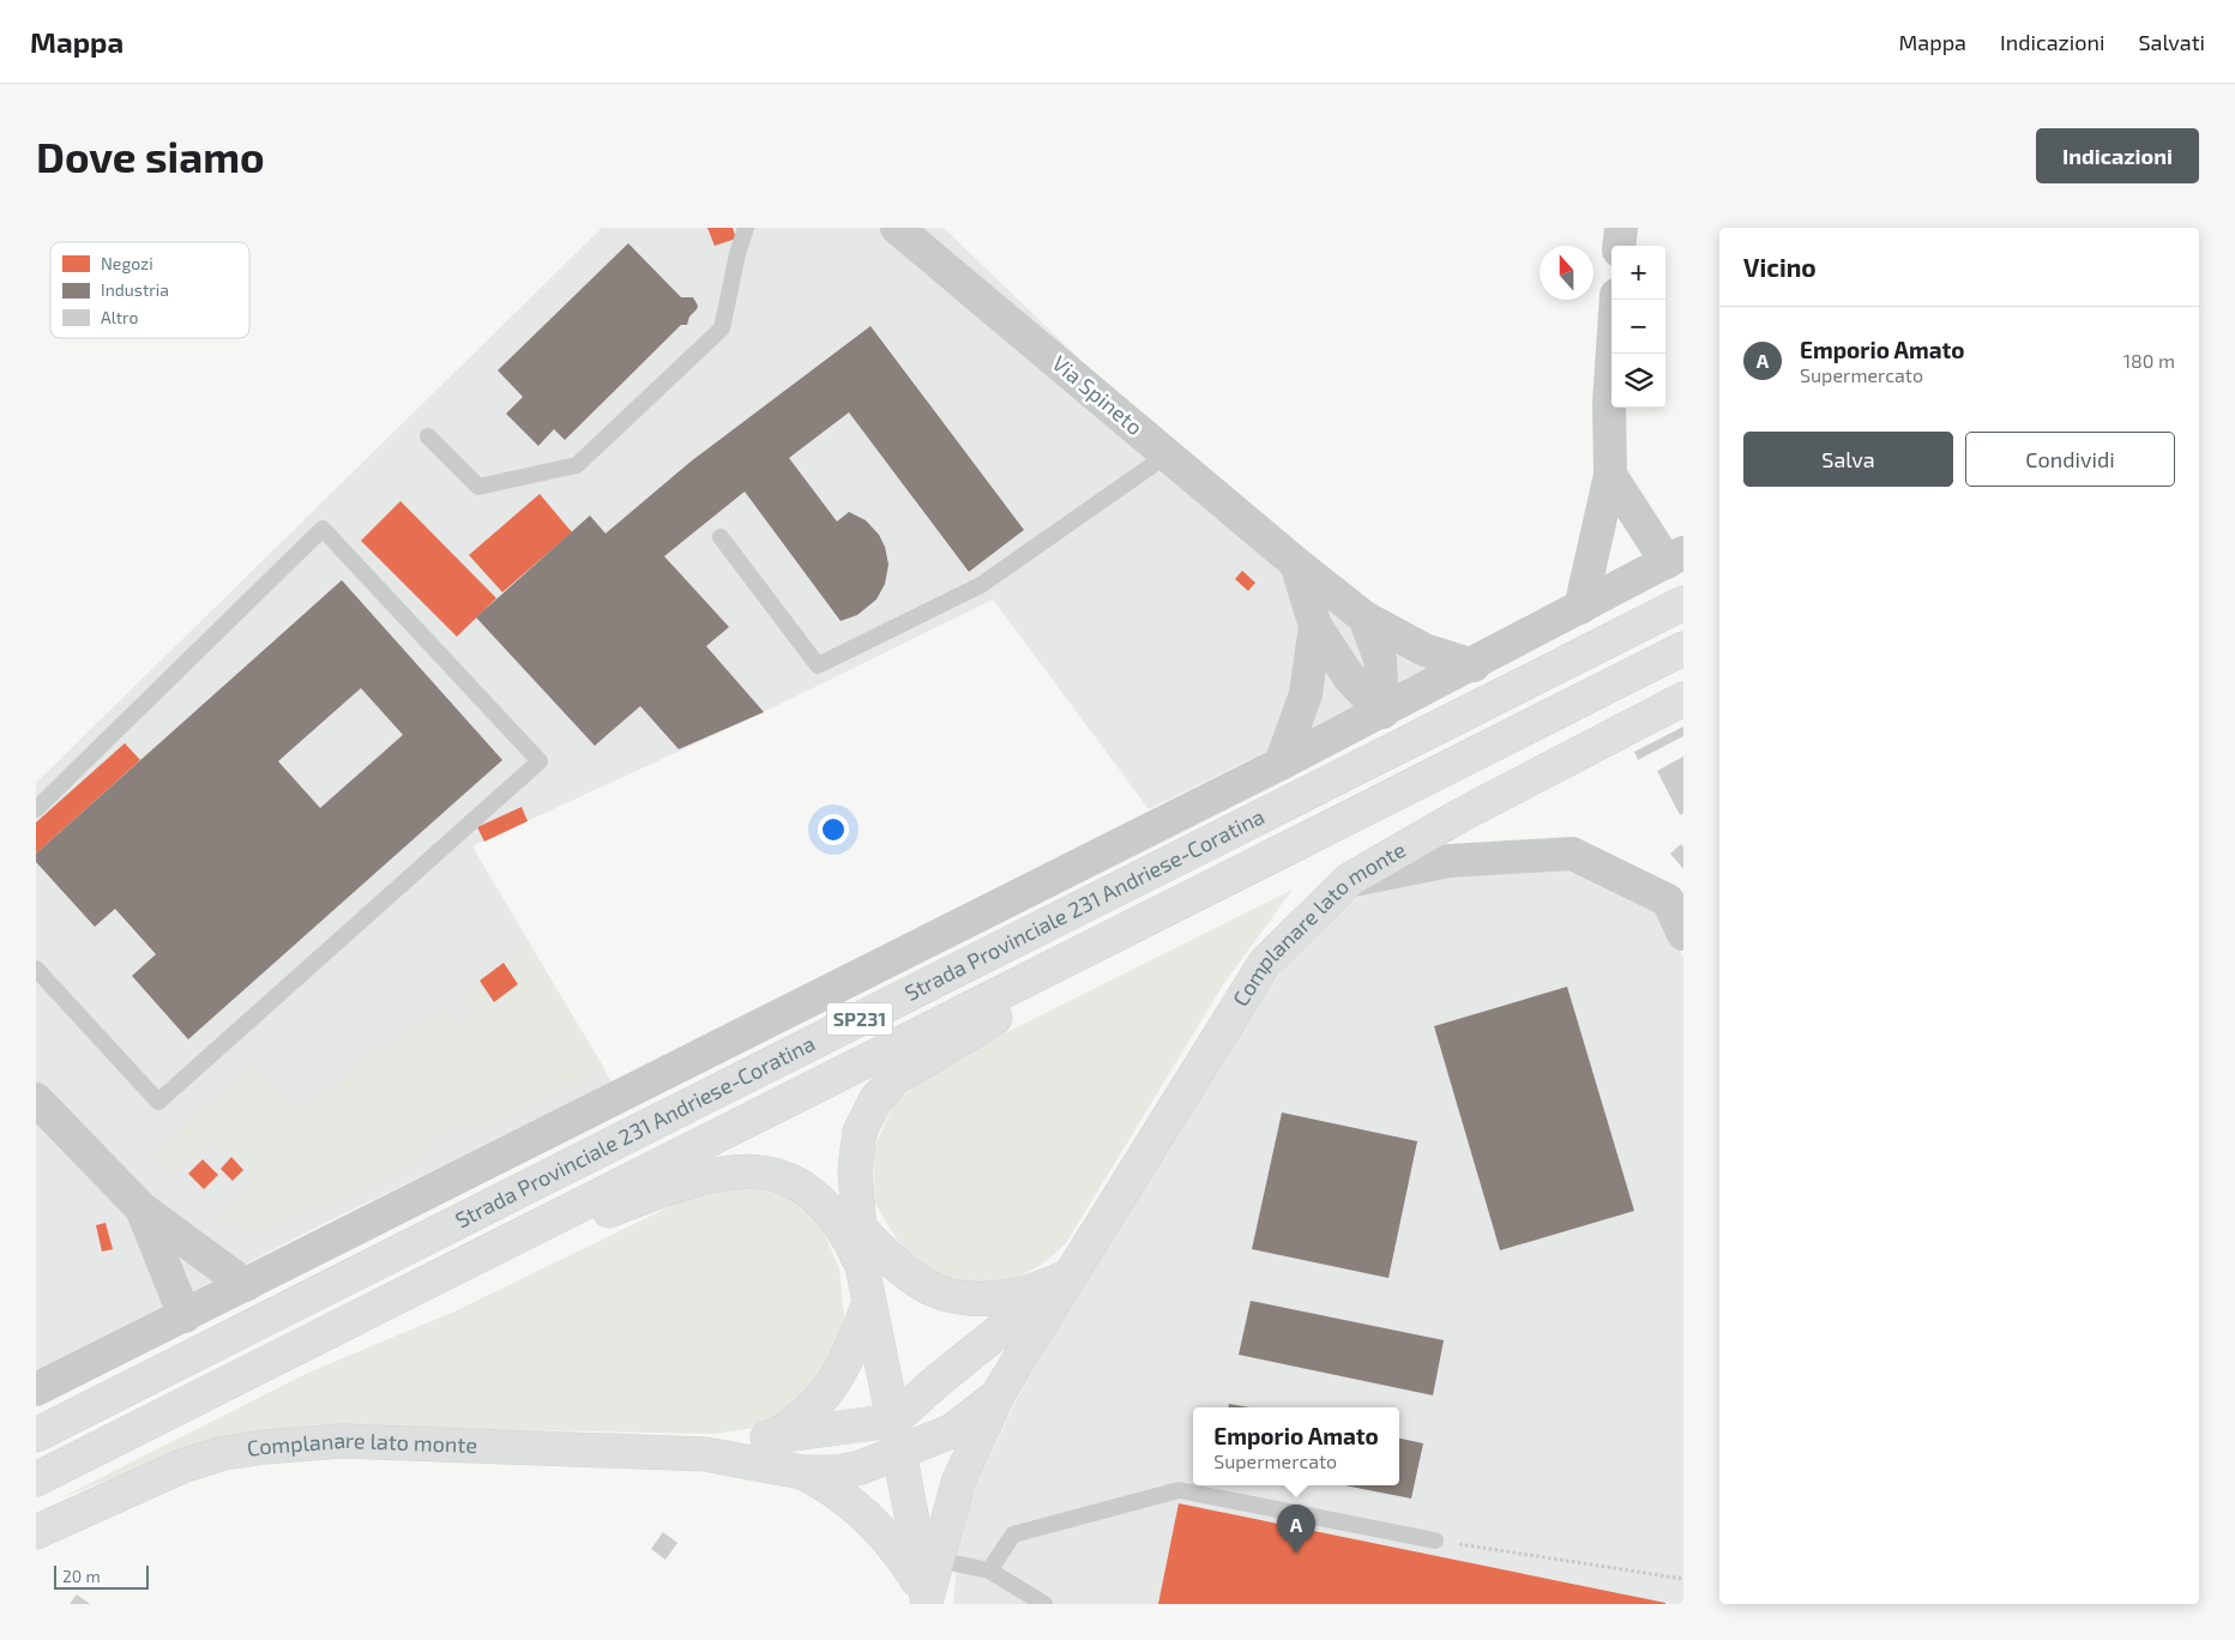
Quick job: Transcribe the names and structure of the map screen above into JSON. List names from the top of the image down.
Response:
{
  "streets": {
    "main road": ["Strada Provinciale 231 Andriese-Coratina", "Complanare lato monte", "SP231"],
    "street": ["Via Spineto"]
  },
  "crossings": [
    ["Strada Provinciale 231 Andriese-Coratina", "SP231"],
    ["Complanare lato monte", "SP231"]
  ],
  "legend": ["Negozi", "Industria", "Altro"],
  "scale_bar": "20 m",
  "north": "top",
  "page": {
    "header": "Mappa",
    "nav": ["Mappa", "Indicazioni", "Salvati"],
    "buttons": [
      "Indicazioni",
      ["Salva", "Condividi"]
    ],
    "title": "Dove siamo",
    "heading": "Vicino",
    "map_buttons": ["+", "−"],
    "list": [
      {
        "mark": "A",
        "name": "Emporio Amato",
        "note": "Supermercato",
        "value": "180 m"
      }
    ],
    "popup": ["Emporio Amato", "Supermercato"],
    "pins": "A",
    "scale": "20 m"
  }
}
